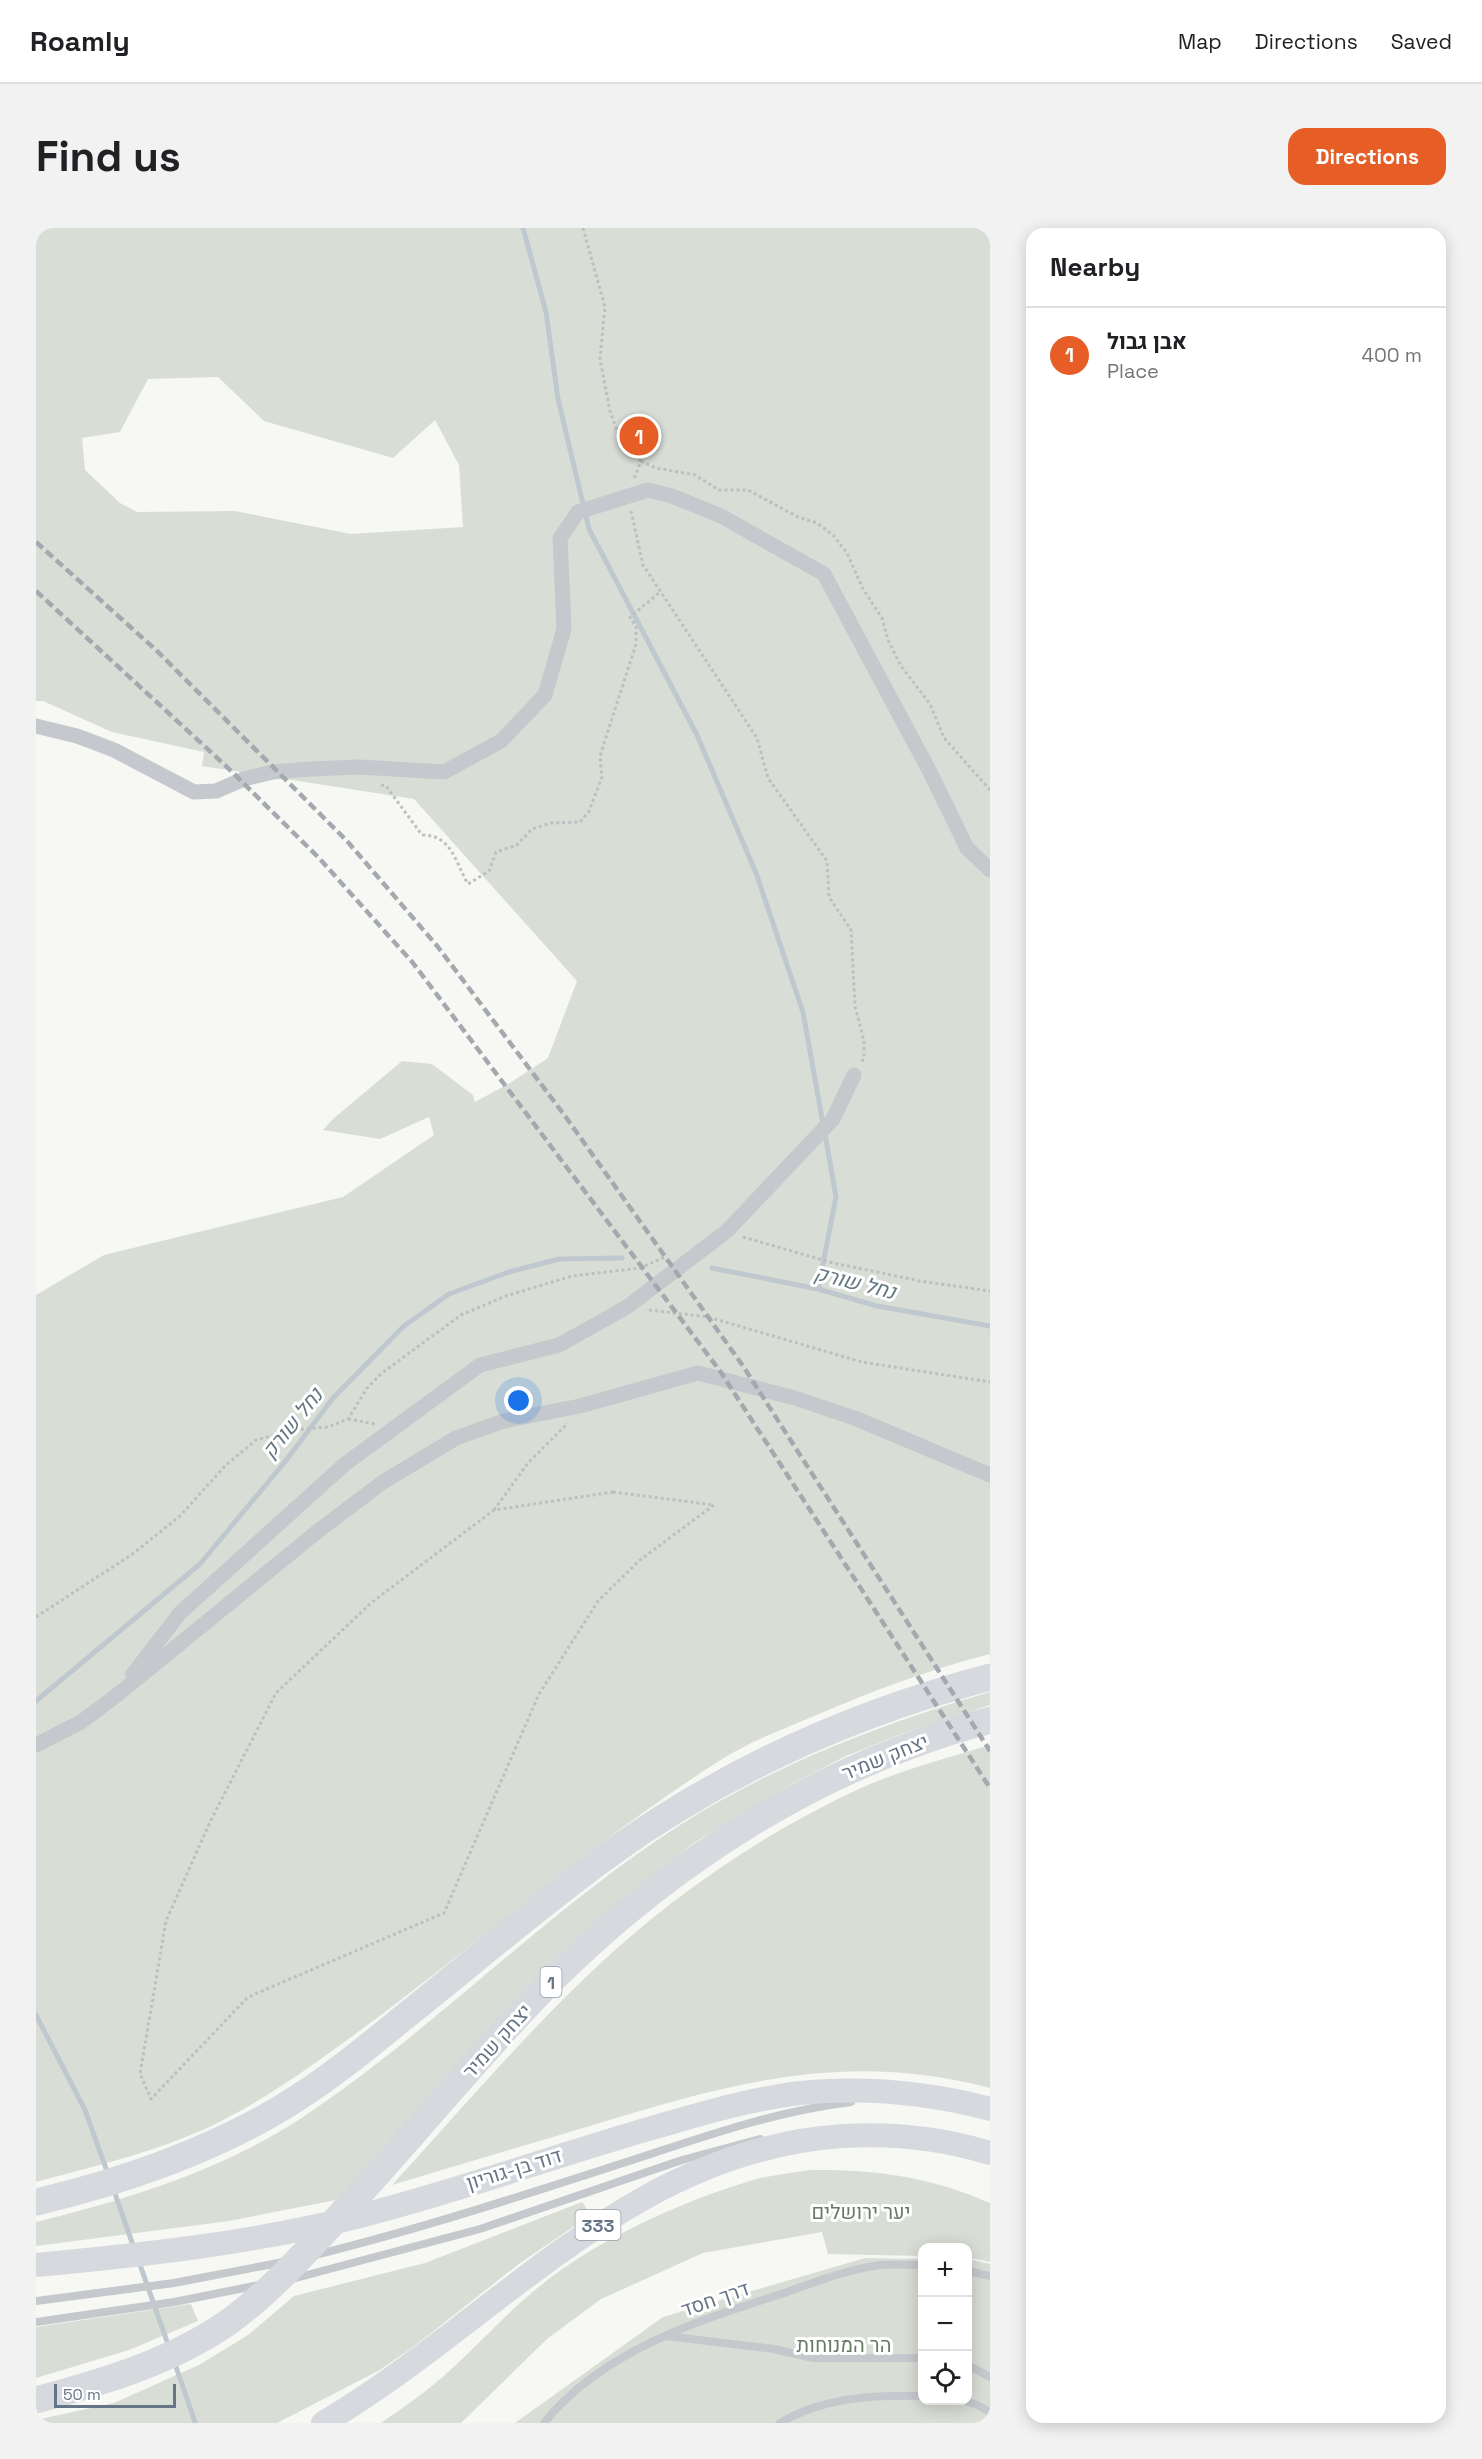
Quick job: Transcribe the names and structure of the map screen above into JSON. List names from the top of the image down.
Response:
{
  "streets": {
    "highway": ["יצחק שמיר", "1"],
    "main road": ["דוד בן-גוריון", "333"],
    "lane": ["דרך חסד"]
  },
  "water": ["נחל שורק"],
  "parks": ["יער ירושלים", "הר המנוחות"],
  "scale_bar": "50 m",
  "page": {
    "header": "Roamly",
    "nav": ["Map", "Directions", "Saved"],
    "buttons": "Directions",
    "title": "Find us",
    "heading": "Nearby",
    "list": [
      {
        "mark": "1",
        "name": "אבן גבול",
        "note": "Place",
        "value": "400 m"
      }
    ],
    "pins": "1",
    "map_buttons": ["+", "−"],
    "scale": "50 m"
  }
}
